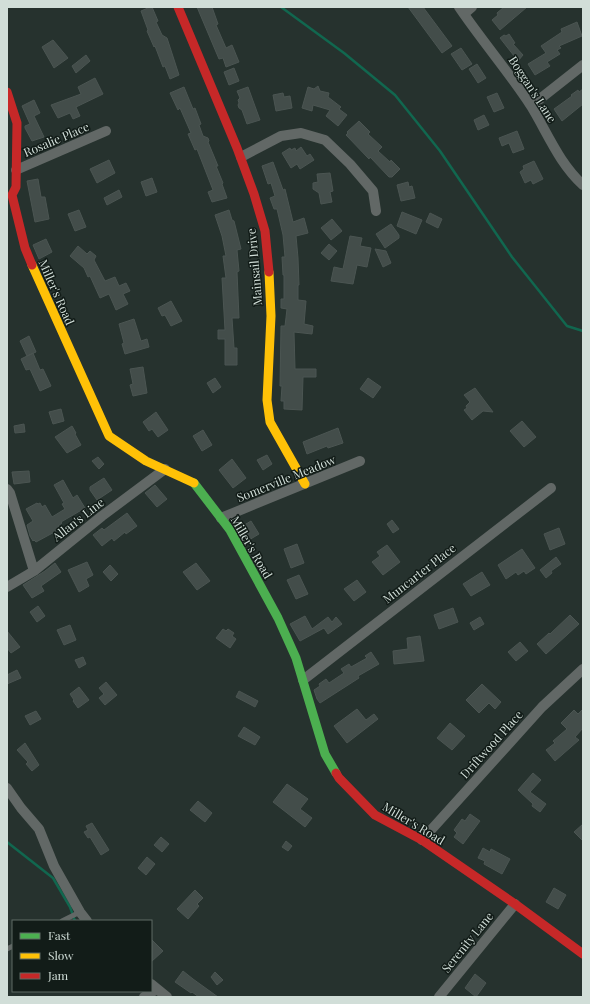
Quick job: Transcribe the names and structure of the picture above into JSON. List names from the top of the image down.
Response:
{
  "streets": {
    "street": [
      "Boggan's Lane",
      "Rosalie Place",
      "Mainsail Drive",
      "Miller's Road",
      "Somerville Meadow",
      "Allan's Line",
      "Muncarter Place",
      "Driftwood Place",
      "Serenity Lane"
    ]
  },
  "crossings": [
    ["Rosalie Place", "Miller's Road"],
    ["Mainsail Drive", "Somerville Meadow"],
    ["Miller's Road", "Somerville Meadow"],
    ["Miller's Road", "Allan's Line"],
    ["Miller's Road", "Muncarter Place"],
    ["Miller's Road", "Driftwood Place"],
    ["Miller's Road", "Serenity Lane"]
  ],
  "legend": ["Fast", "Slow", "Jam"]
}
